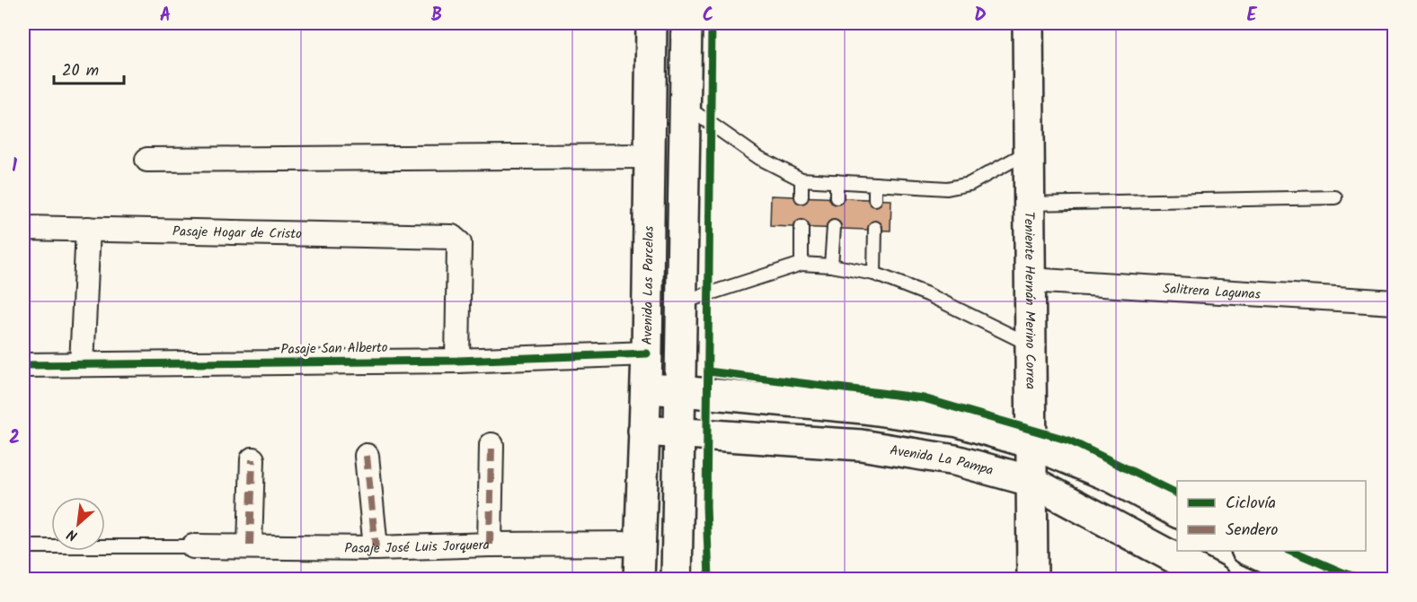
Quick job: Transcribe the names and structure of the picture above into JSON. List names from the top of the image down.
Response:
{
  "streets": {
    "street": [
      "Pasaje Hogar de Cristo",
      "Avenida Las Parcelas",
      "Salitrera Lagunas",
      "Teniente Hernán Merino Correa",
      "Pasaje San Alberto",
      "Avenida La Pampa",
      "Pasaje José Luis Jorquera"
    ]
  },
  "crossings": [
    ["Pasaje Hogar de Cristo", "Pasaje San Alberto"],
    ["Avenida Las Parcelas", "Pasaje San Alberto"],
    ["Avenida Las Parcelas", "Avenida La Pampa"],
    ["Avenida Las Parcelas", "Pasaje José Luis Jorquera"],
    ["Salitrera Lagunas", "Teniente Hernán Merino Correa"],
    ["Teniente Hernán Merino Correa", "Avenida La Pampa"]
  ],
  "legend": ["Ciclovía", "Sendero"],
  "scale_bar": "20 m",
  "north": "bottom left",
  "grid": {
    "columns": [
      "A",
      "B",
      "C",
      "D",
      "E"
    ],
    "rows": ["1", "2"]
  }
}
